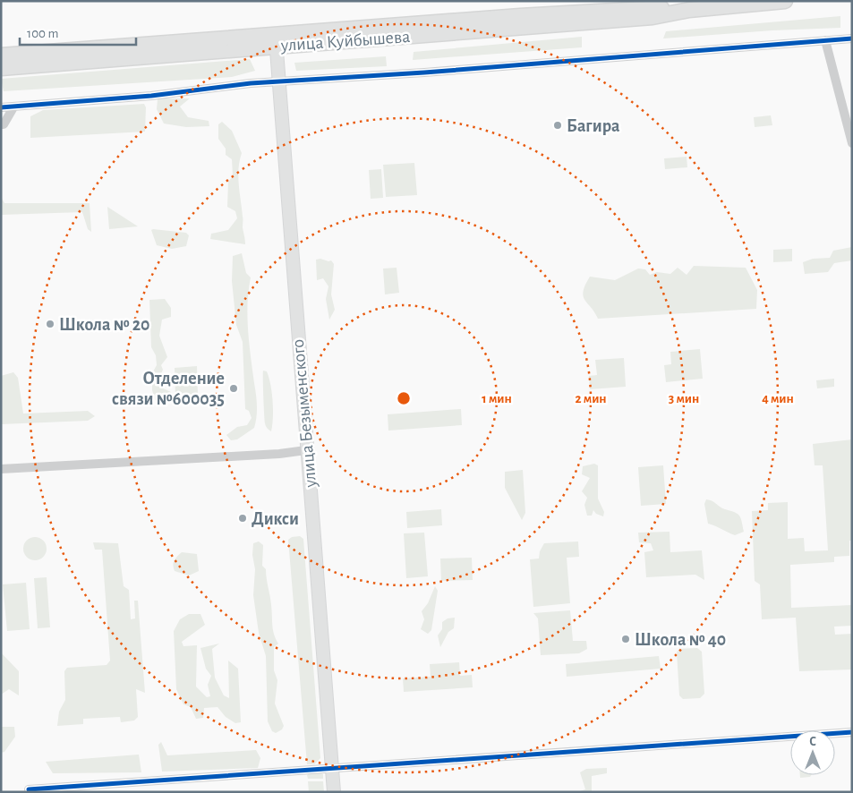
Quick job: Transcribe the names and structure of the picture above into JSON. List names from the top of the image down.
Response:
{
  "streets": {
    "highway": ["улица Куйбышева"],
    "main road": ["улица Безыменского"]
  },
  "crossings": [
    ["улица Куйбышева", "улица Безыменского"]
  ],
  "places": [
    "Багира",
    "Школа № 20",
    "Отделение связи №600035",
    "Дикси",
    "Школа № 40"
  ],
  "scale_bar": "100 m",
  "north": "top",
  "rings": [
    "1 мин",
    "2 мин",
    "3 мин",
    "4 мин"
  ]
}
